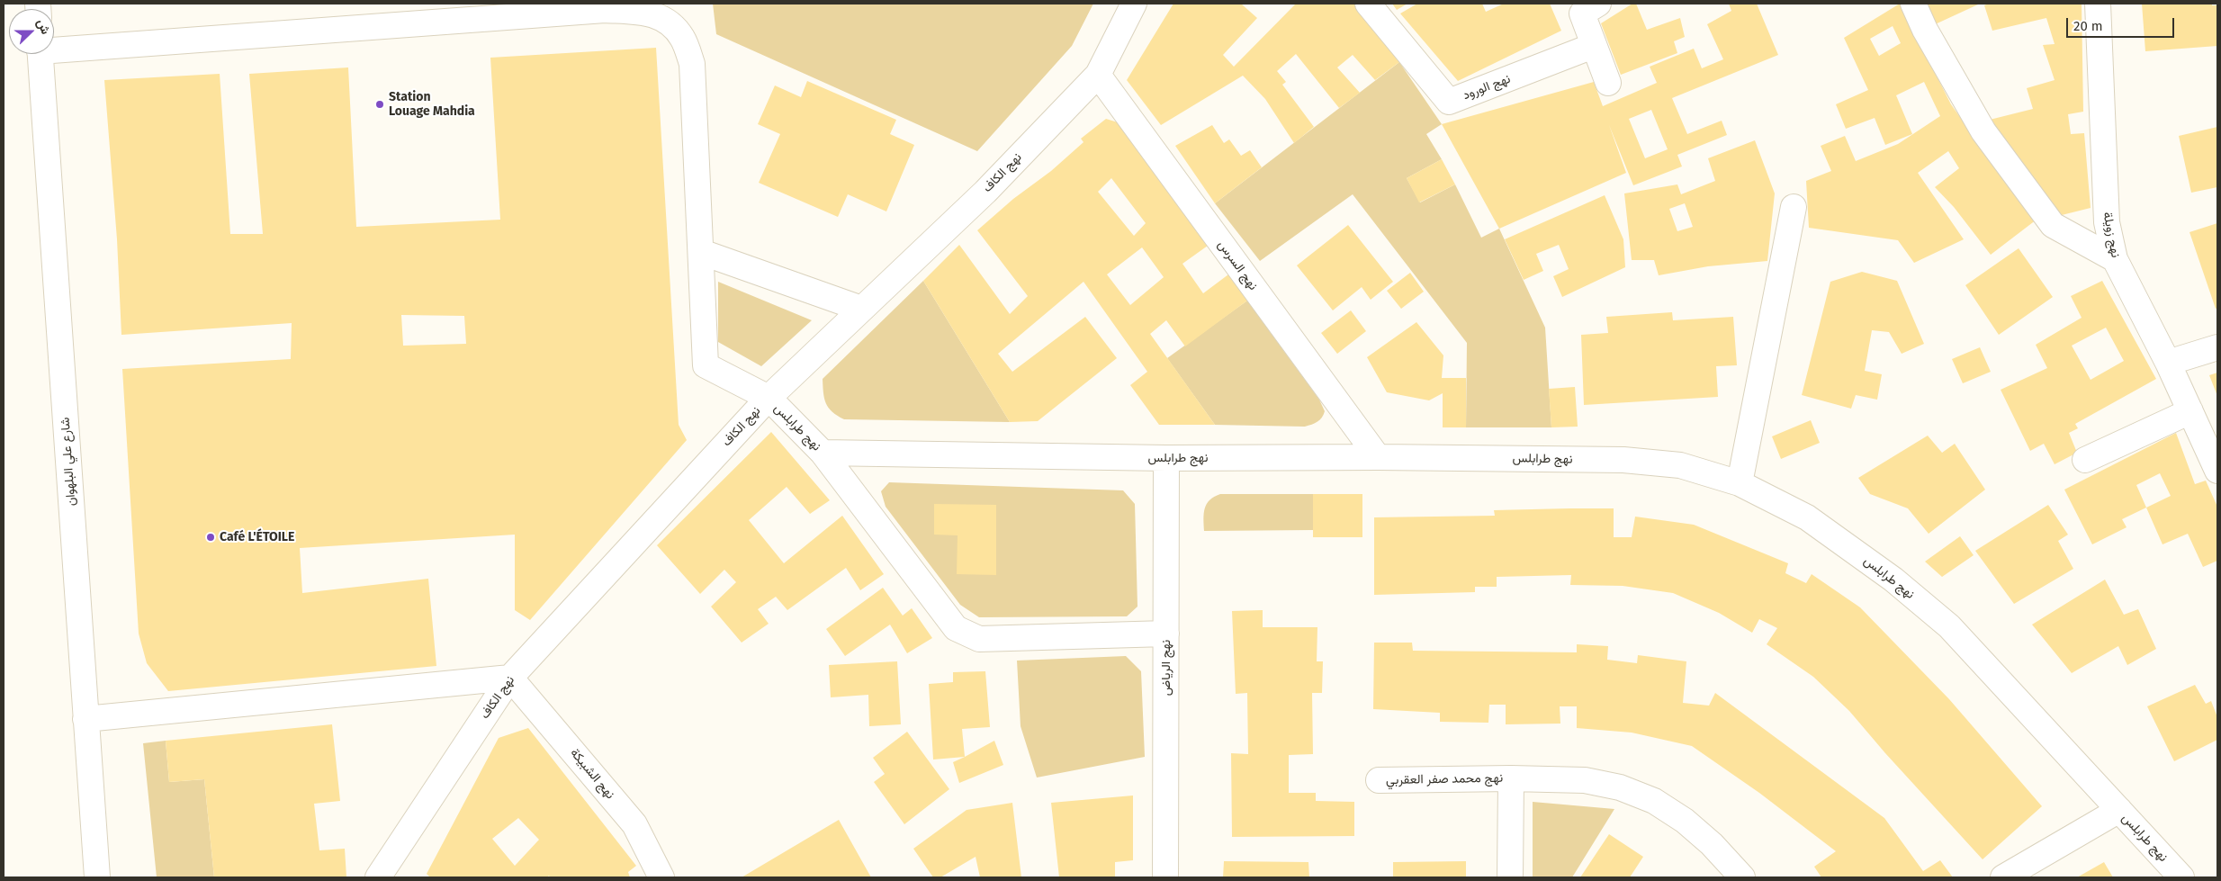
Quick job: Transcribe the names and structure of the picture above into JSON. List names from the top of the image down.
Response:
{
  "streets": {
    "street": [
      "نهج الورود",
      "نهج الكاف",
      "نهج زويلة",
      "نهج السرس",
      "نهج طرابلس",
      "شارع علي البلهوان",
      "نهج الرياض",
      "نهج الشبيكة",
      "نهج محمد صفر العقربي"
    ]
  },
  "crossings": [
    ["نهج الكاف", "نهج السرس"],
    ["نهج الكاف", "نهج طرابلس"],
    ["نهج الكاف", "نهج الشبيكة"],
    ["نهج السرس", "نهج طرابلس"],
    ["نهج طرابلس", "نهج الرياض"]
  ],
  "places": ["Station Louage Mahdia", "Café L'ÉTOILE"],
  "scale_bar": "20 m",
  "north": "right"
}
